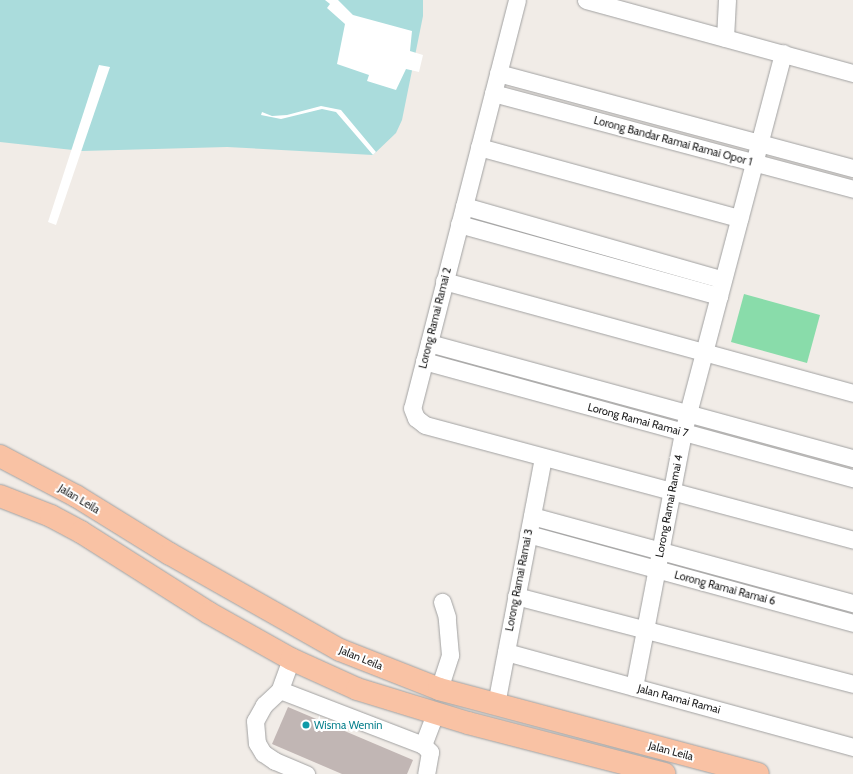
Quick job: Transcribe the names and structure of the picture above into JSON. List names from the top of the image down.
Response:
{
  "streets": {
    "main road": ["Jalan Leila"],
    "street": [
      "Lorong Bandar Ramai Ramai Opor 1",
      "Lorong Ramai Ramai 2",
      "Lorong Ramai Ramai 7",
      "Lorong Ramai Ramai 4",
      "Lorong Ramai Ramai 3",
      "Lorong Ramai Ramai 6",
      "Jalan Ramai Ramai"
    ]
  },
  "crossings": [
    ["Lorong Bandar Ramai Ramai Opor 1", "Lorong Ramai Ramai 2"],
    ["Lorong Bandar Ramai Ramai Opor 1", "Lorong Ramai Ramai 4"],
    ["Lorong Ramai Ramai 2", "Lorong Ramai Ramai 7"],
    ["Lorong Ramai Ramai 2", "Lorong Ramai Ramai 3"],
    ["Lorong Ramai Ramai 7", "Lorong Ramai Ramai 4"],
    ["Jalan Leila", "Lorong Ramai Ramai 3"],
    ["Lorong Ramai Ramai 4", "Lorong Ramai Ramai 6"],
    ["Lorong Ramai Ramai 4", "Jalan Ramai Ramai"],
    ["Lorong Ramai Ramai 3", "Lorong Ramai Ramai 6"],
    ["Lorong Ramai Ramai 3", "Jalan Ramai Ramai"]
  ],
  "places": ["Wisma Wemin"]
}
